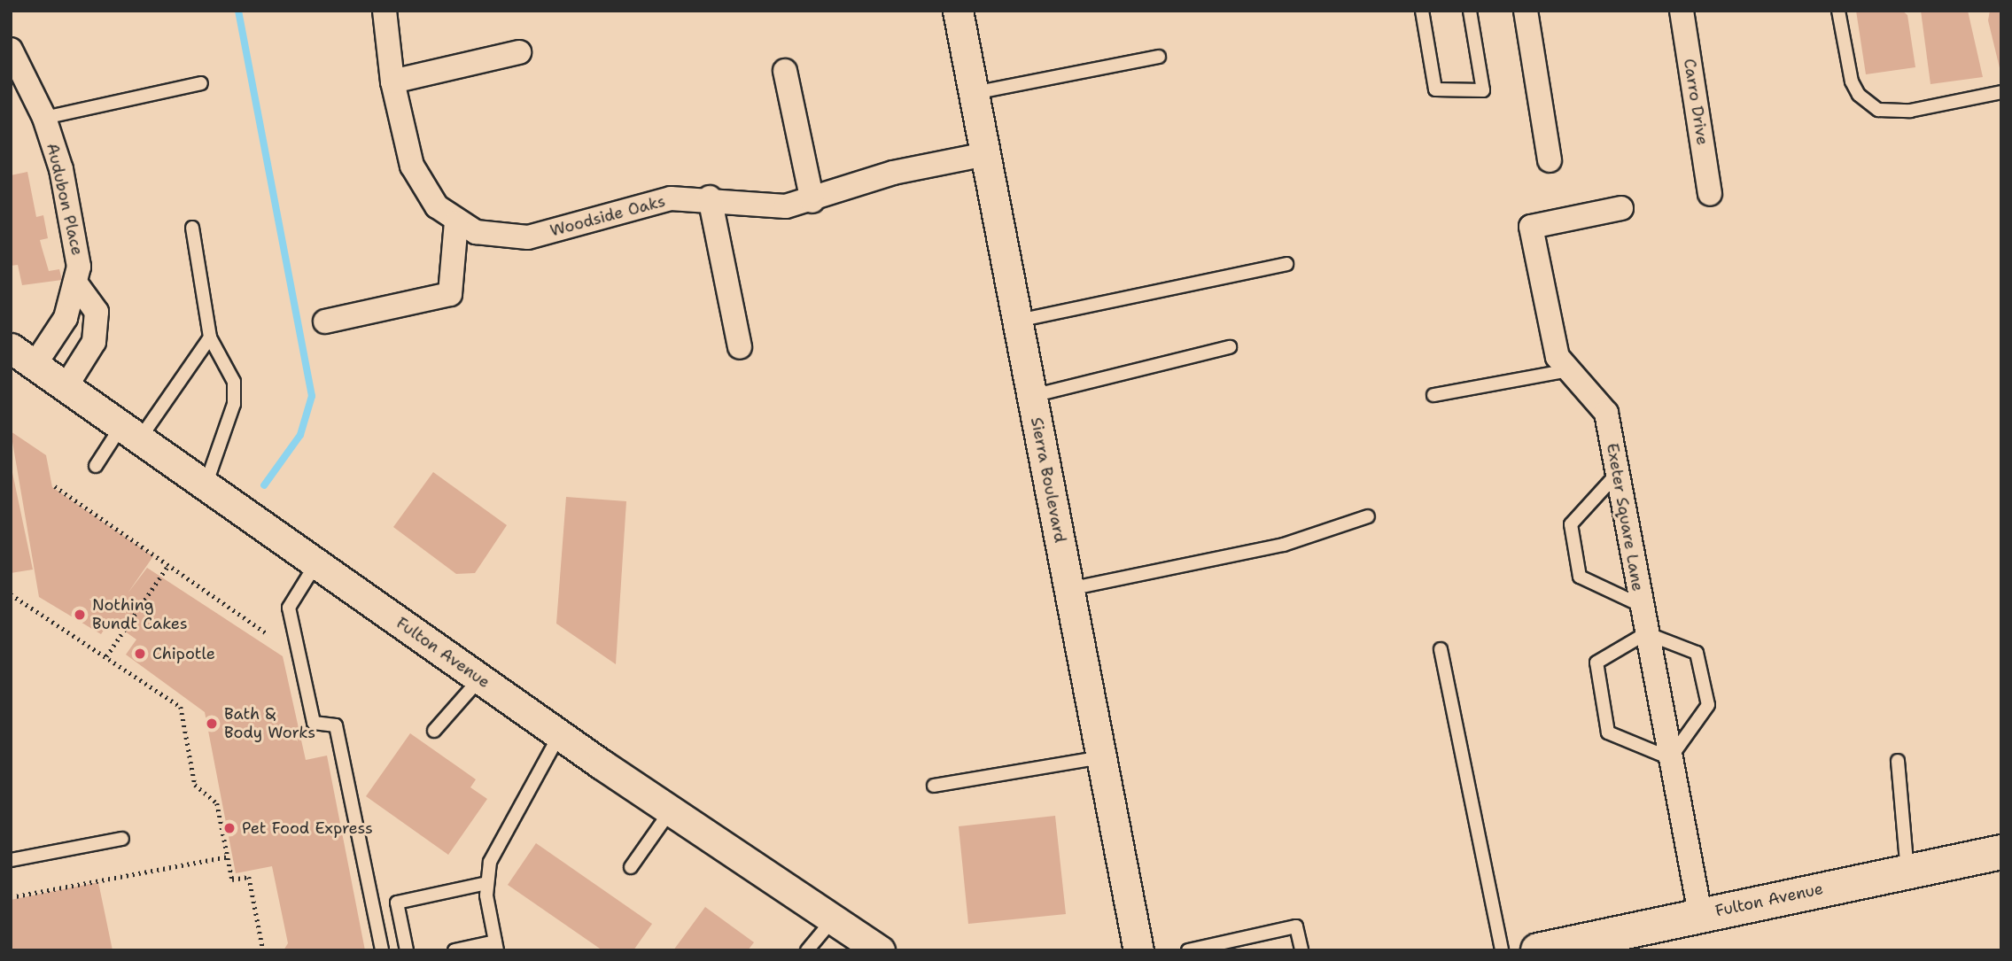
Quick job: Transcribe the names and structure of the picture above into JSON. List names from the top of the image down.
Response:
{
  "streets": {
    "main road": ["Fulton Avenue"],
    "street": [
      "Carro Drive",
      "Audubon Place",
      "Woodside Oaks",
      "Sierra Boulevard",
      "Exeter Square Lane"
    ]
  },
  "crossings": [
    ["Audubon Place", "Fulton Avenue"],
    ["Woodside Oaks", "Sierra Boulevard"],
    ["Exeter Square Lane", "Fulton Avenue"]
  ],
  "places": [
    "Nothing Bundt Cakes",
    "Chipotle",
    "Bath & Body Works",
    "Pet Food Express"
  ]
}
